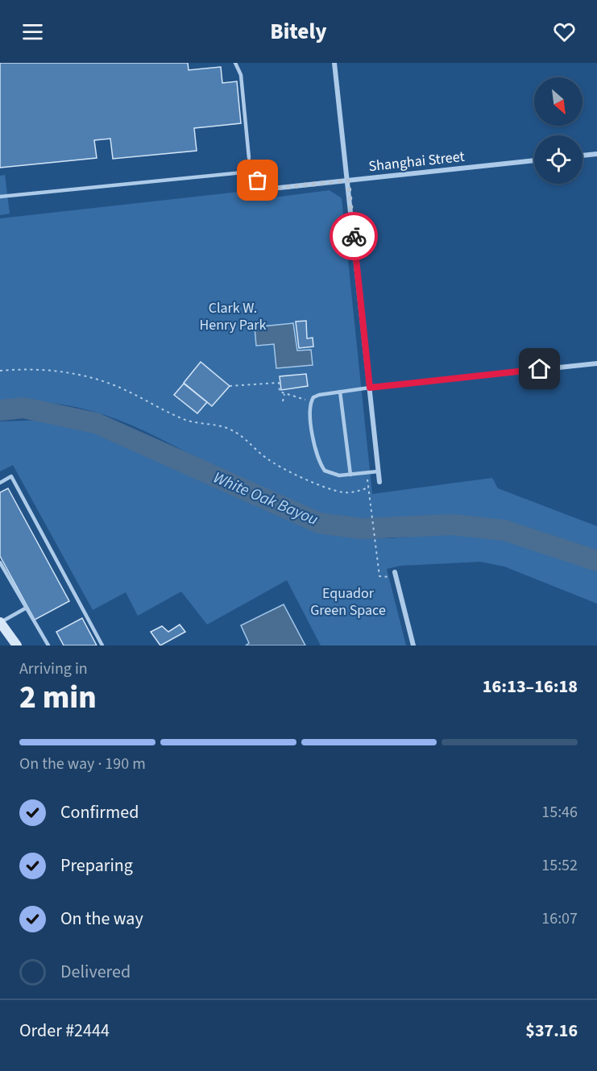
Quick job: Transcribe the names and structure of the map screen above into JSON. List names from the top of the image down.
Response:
{
  "streets": {
    "street": ["Shanghai Street"]
  },
  "water": ["White Oak Bayou"],
  "parks": ["Clark W. Henry Park", "Equador Green Space"],
  "north": "bottom right",
  "page": {
    "header": "Bitely",
    "heading": ["2 min", "Arriving in", "16:13–16:18"],
    "panel": ["Order #2444", "$37.16"],
    "bar": "On the way · 190 m",
    "list": [
      ["Confirmed", "15:46"],
      ["Preparing", "15:52"],
      ["On the way", "16:07"],
      "Delivered"
    ]
  }
}
